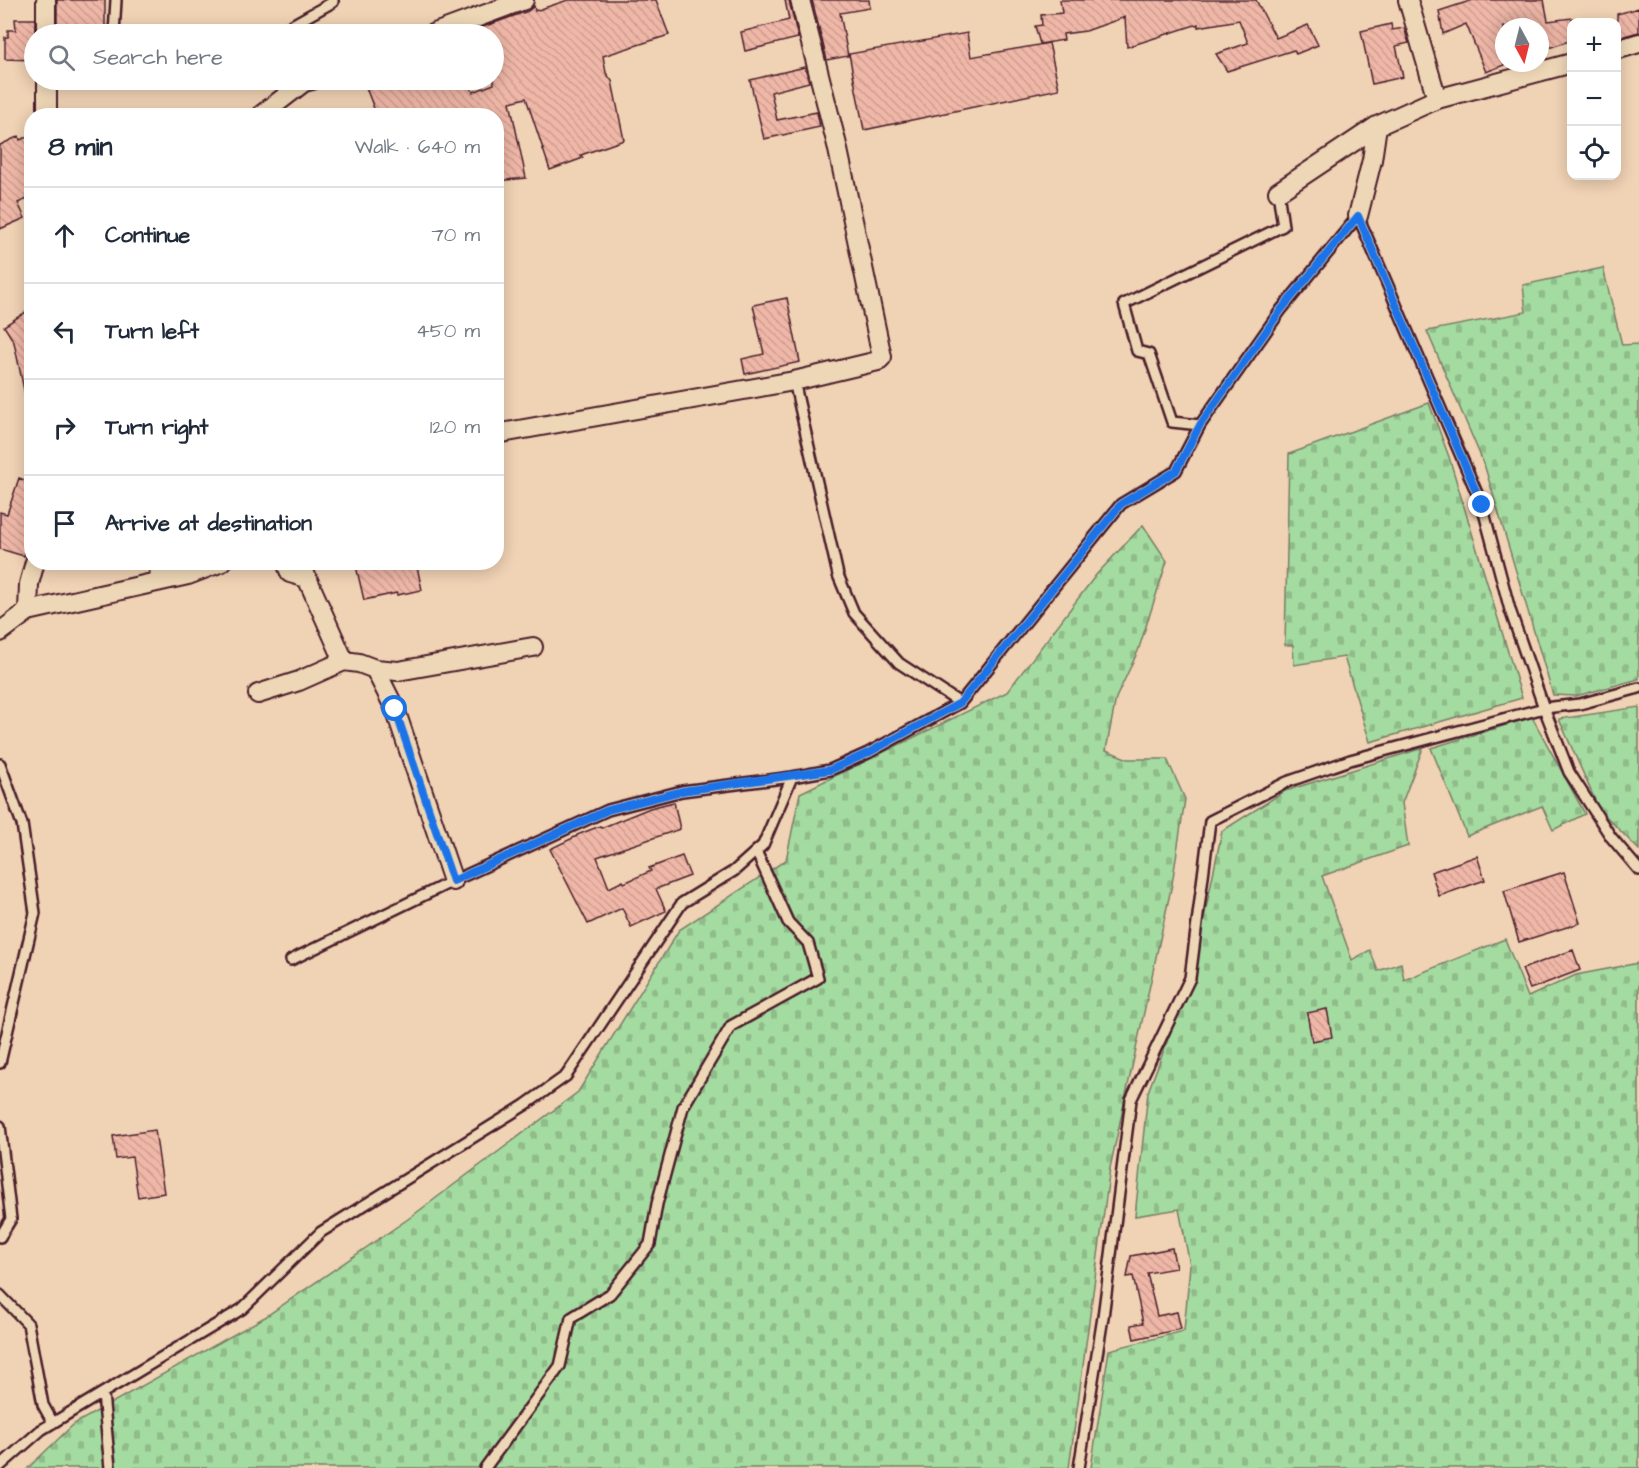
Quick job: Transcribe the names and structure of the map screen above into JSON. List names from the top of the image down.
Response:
{
  "north": "bottom",
  "page": {
    "map_buttons": ["+", "−"],
    "search": "Search here",
    "heading": ["8 min", "Walk · 640 m"],
    "list": [
      ["Continue", "70 m"],
      ["Turn left", "450 m"],
      ["Turn right", "120 m"],
      "Arrive at destination"
    ]
  }
}
